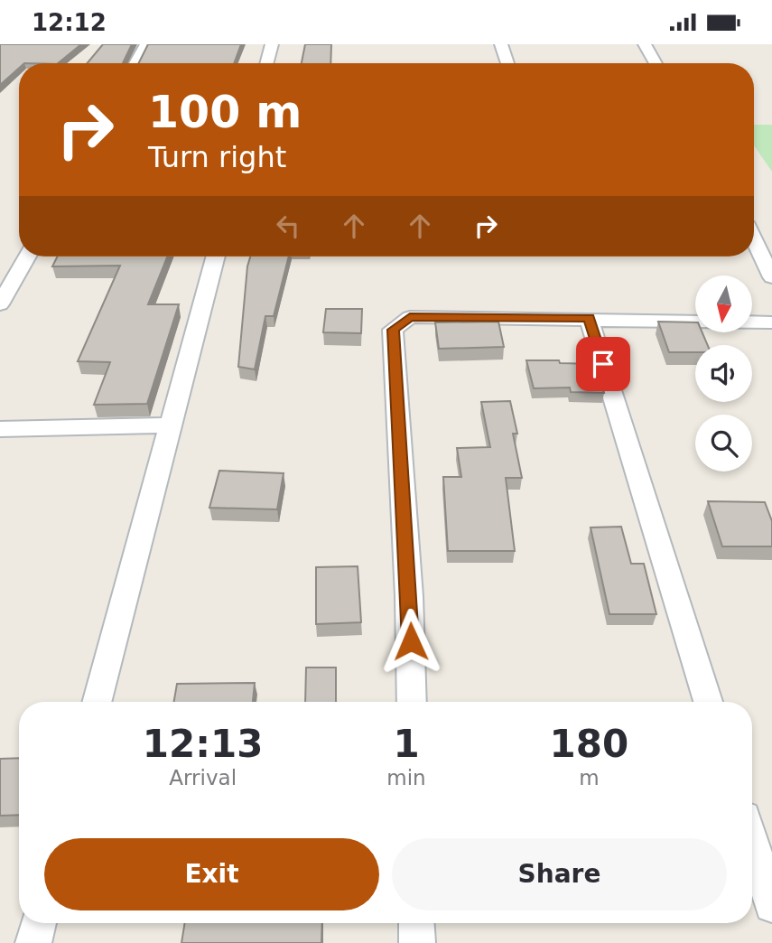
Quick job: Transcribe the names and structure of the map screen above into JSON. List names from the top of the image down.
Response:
{
  "north": "bottom",
  "page": {
    "status": "12:12",
    "turn": ["100 m", "Turn right"],
    "eta": [
      "12:13",
      "Arrival",
      "1",
      "min",
      "180",
      "m"
    ],
    "buttons": ["Exit", "Share"]
  }
}
